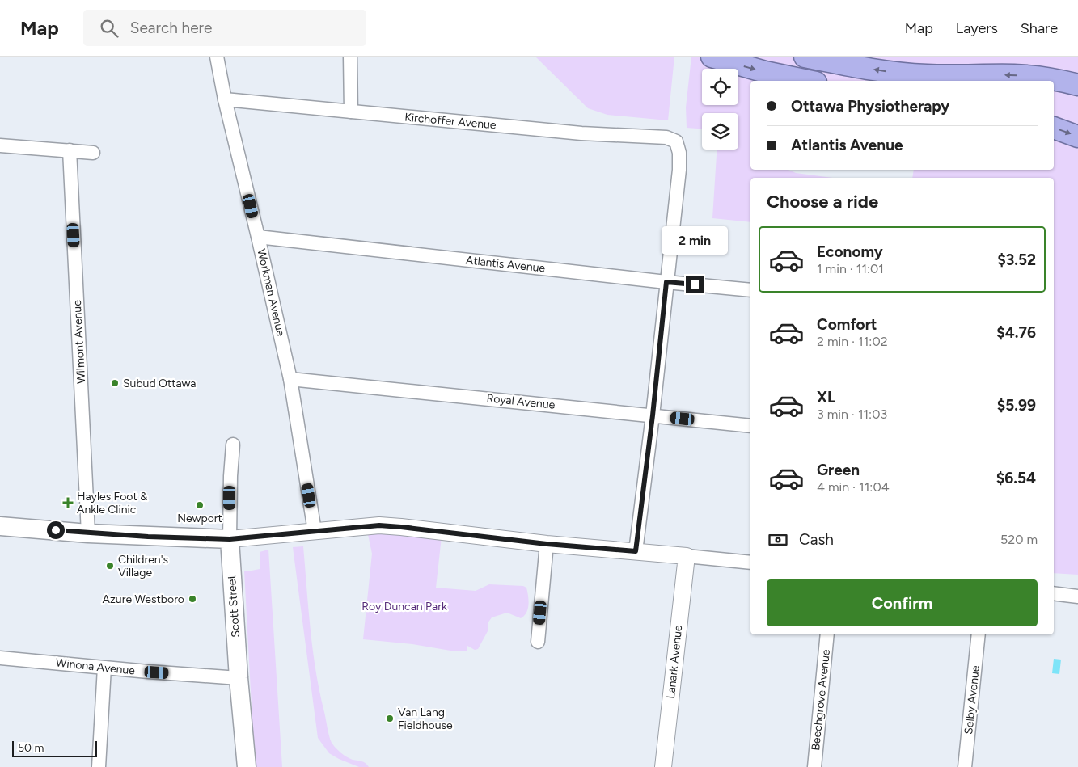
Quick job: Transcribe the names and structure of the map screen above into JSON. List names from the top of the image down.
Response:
{
  "streets": {
    "main road": ["Scott Street"],
    "street": [
      "Kirchoffer Avenue",
      "Atlantis Avenue",
      "Workman Avenue",
      "Wilmont Avenue",
      "Royal Avenue",
      "Lanark Avenue",
      "Winona Avenue",
      "Beechgrove Avenue",
      "Selby Avenue"
    ]
  },
  "crossings": [
    ["Kirchoffer Avenue", "Atlantis Avenue"],
    ["Kirchoffer Avenue", "Workman Avenue"],
    ["Atlantis Avenue", "Workman Avenue"],
    ["Workman Avenue", "Royal Avenue"],
    ["Scott Street", "Winona Avenue"]
  ],
  "parks": ["Roy Duncan Park"],
  "places": {
    "other": [
      "Subud Ottawa",
      "Newport",
      "Children's Village",
      "Azure Westboro",
      "Van Lang Fieldhouse"
    ],
    "health": ["Hayles Foot & Ankle Clinic"]
  },
  "scale_bar": "50 m",
  "page": {
    "header": "Map",
    "search": "Search here",
    "nav": ["Map", "Layers", "Share"],
    "banner": ["Ottawa Physiotherapy", "Atlantis Avenue"],
    "heading": "Choose a ride",
    "bubble": "2 min",
    "list": [
      {
        "name": "Economy",
        "note": "1 min · 11:01",
        "value": "$3.52"
      },
      {
        "name": "Comfort",
        "note": "2 min · 11:02",
        "value": "$4.76"
      },
      {
        "name": "XL",
        "note": "3 min · 11:03",
        "value": "$5.99"
      },
      {
        "name": "Green",
        "note": "4 min · 11:04",
        "value": "$6.54"
      }
    ],
    "pay": ["Cash", "520 m"],
    "buttons": "Confirm",
    "scale": "50 m"
  }
}
